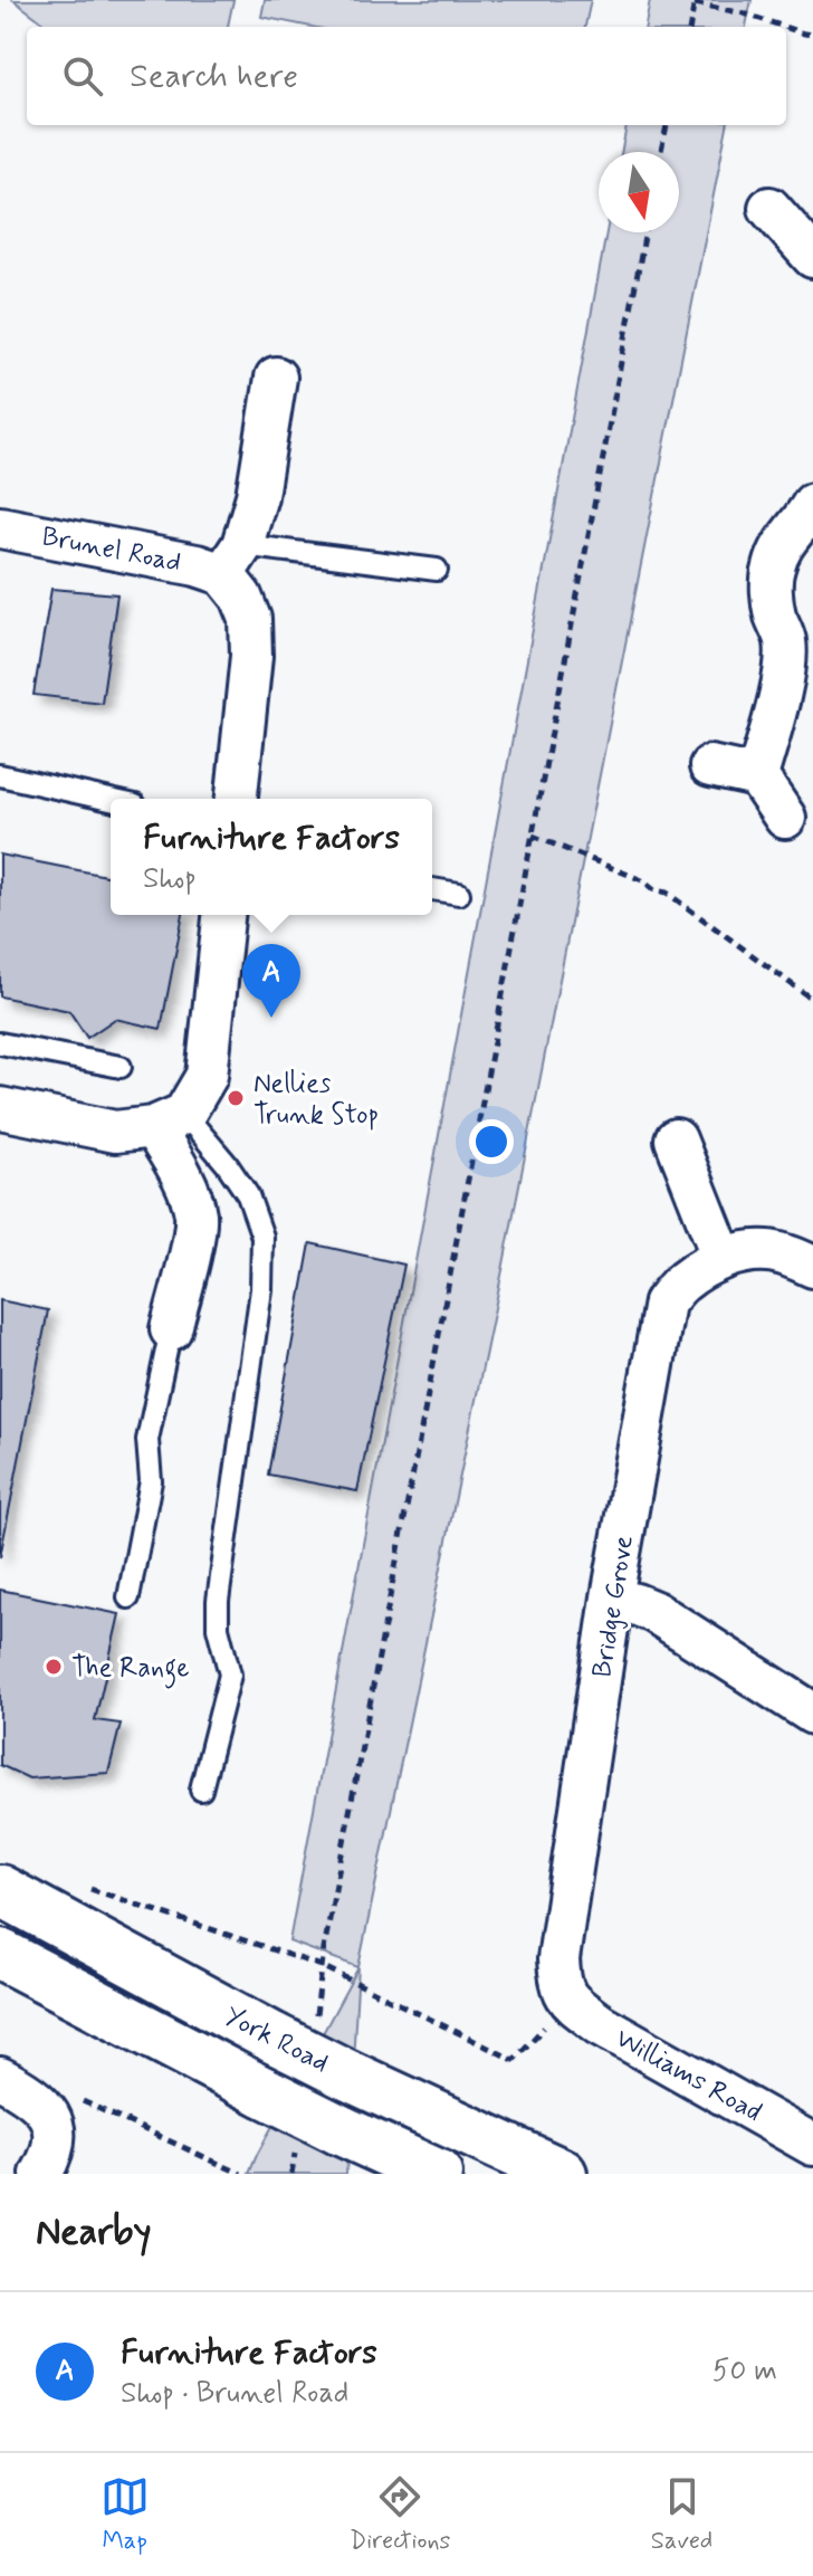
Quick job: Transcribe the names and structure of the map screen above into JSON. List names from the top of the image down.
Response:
{
  "streets": {
    "highway": ["York Road"],
    "street": ["Brunel Road", "Bridge Grove", "Williams Road"]
  },
  "crossings": [
    ["Bridge Grove", "Williams Road"]
  ],
  "places": ["Nellies Trunk Stop", "The Range"],
  "north": "bottom",
  "page": {
    "search": "Search here",
    "popup": ["Furniture Factors", "Shop"],
    "pins": "A",
    "heading": "Nearby",
    "list": [
      {
        "mark": "A",
        "name": "Furniture Factors",
        "note": "Shop · Brunel Road",
        "value": "50 m"
      }
    ],
    "nav": ["Map", "Directions", "Saved"]
  }
}
